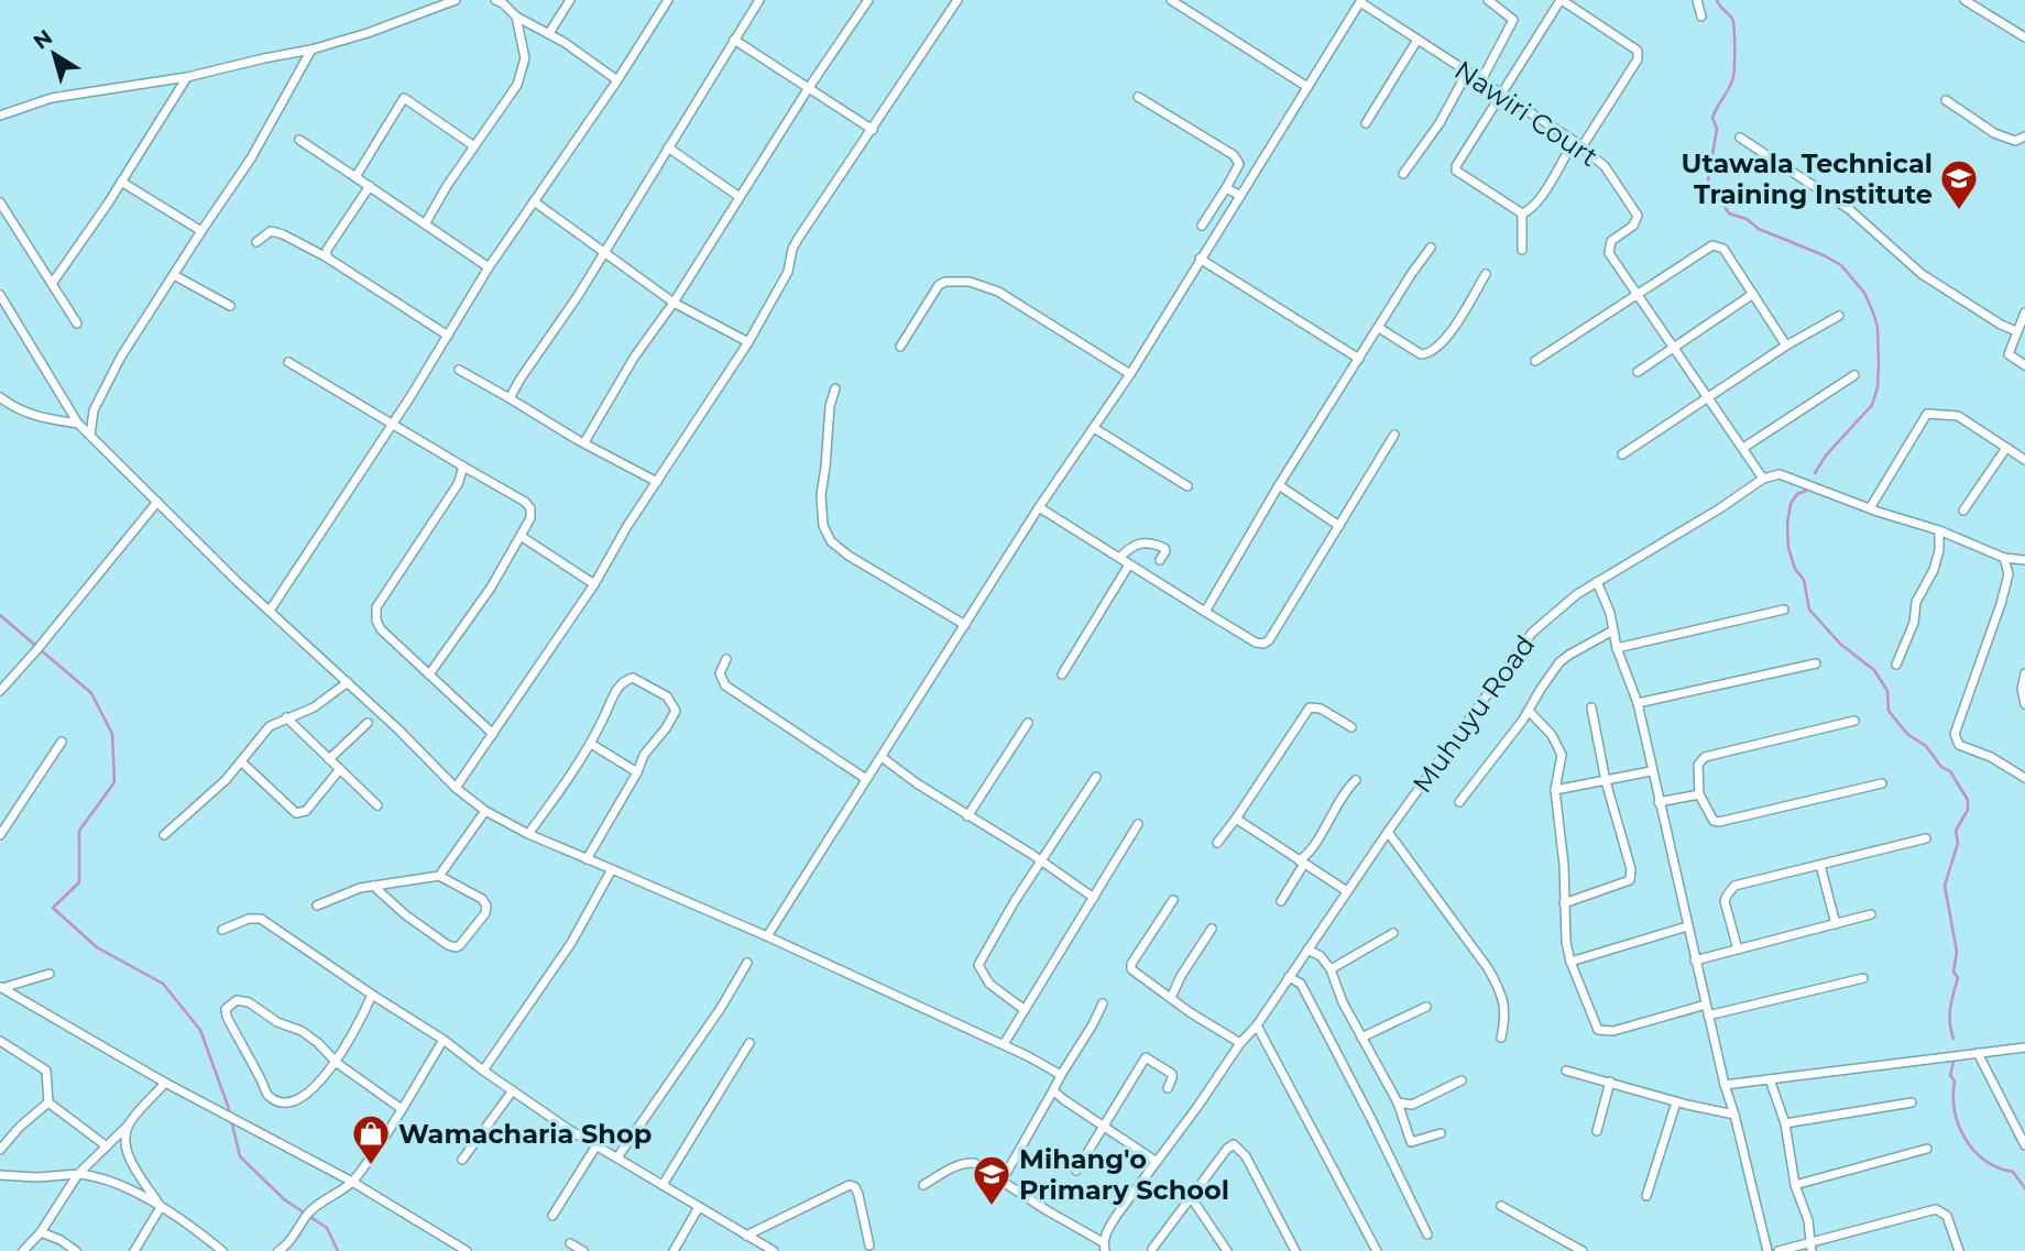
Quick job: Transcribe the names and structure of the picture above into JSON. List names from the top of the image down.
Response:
{
  "streets": {
    "street": ["Nawiri Court", "Muhuyu Road"]
  },
  "crossings": [
    ["Nawiri Court", "Muhuyu Road"]
  ],
  "places": {
    "school or university": ["Utawala Technical Training Institute", "Mihang'o Primary School"],
    "shop": ["Wamacharia Shop"]
  },
  "north": "top left"
}
